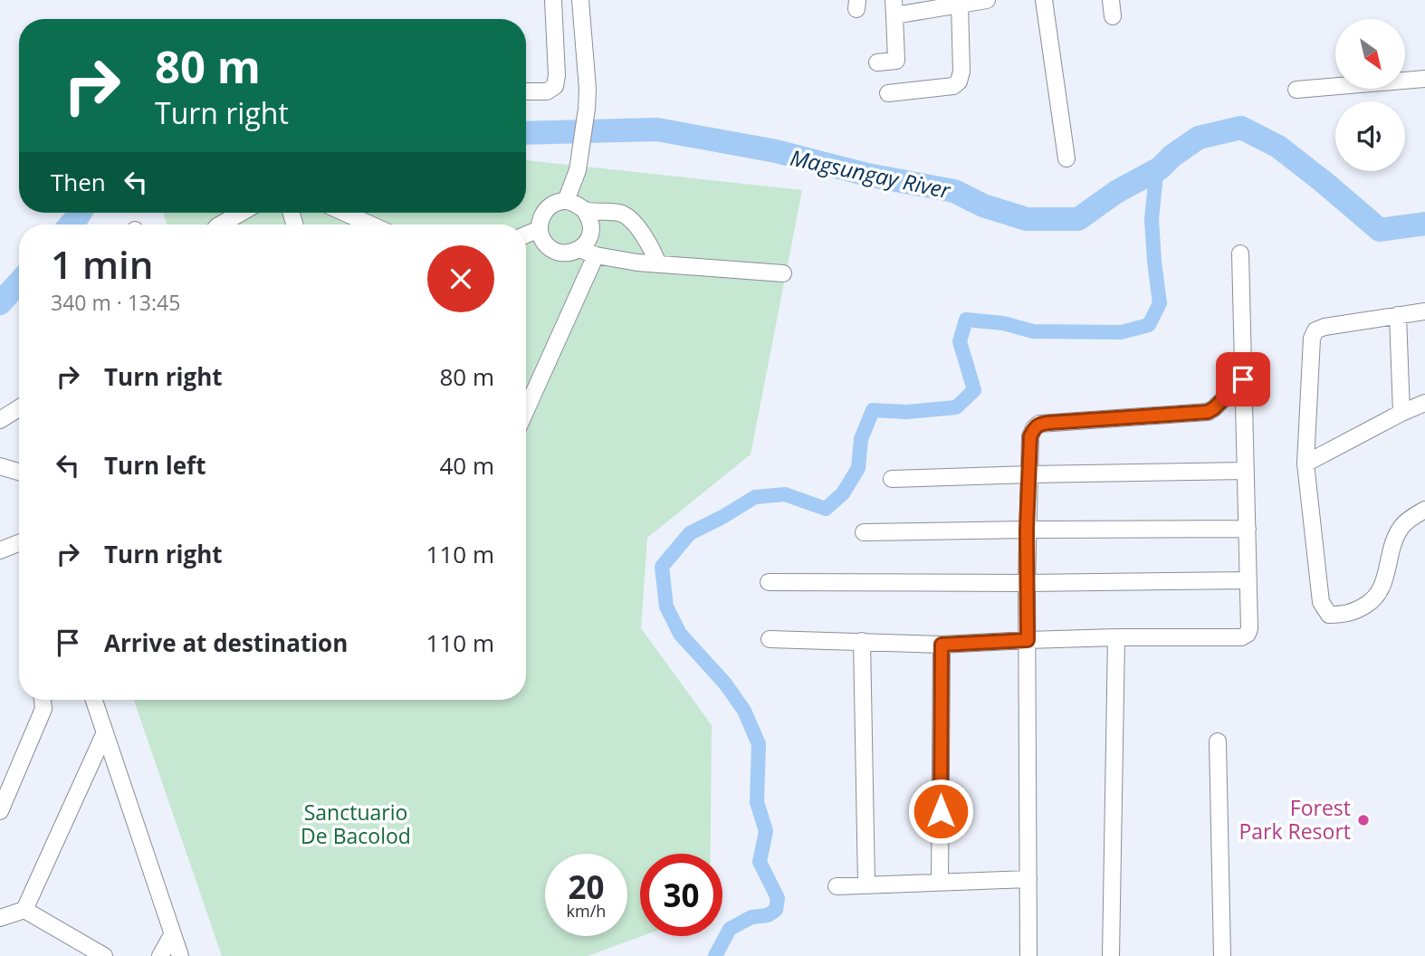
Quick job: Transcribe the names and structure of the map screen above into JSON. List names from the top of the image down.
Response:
{
  "water": ["Magsungay River"],
  "parks": ["Sanctuario De Bacolod"],
  "places": ["Forest Park Resort"],
  "north": "bottom right",
  "page": {
    "turn": ["80 m", "Turn right"],
    "then": "Then",
    "heading": ["1 min", "340 m · 13:45"],
    "list": [
      {
        "name": "Turn right",
        "value": "80 m"
      },
      {
        "name": "Turn left",
        "value": "40 m"
      },
      {
        "name": "Turn right",
        "value": "110 m"
      },
      {
        "name": "Arrive at destination",
        "value": "110 m"
      }
    ],
    "speed": "20 km/h",
    "limit": "30"
  }
}
